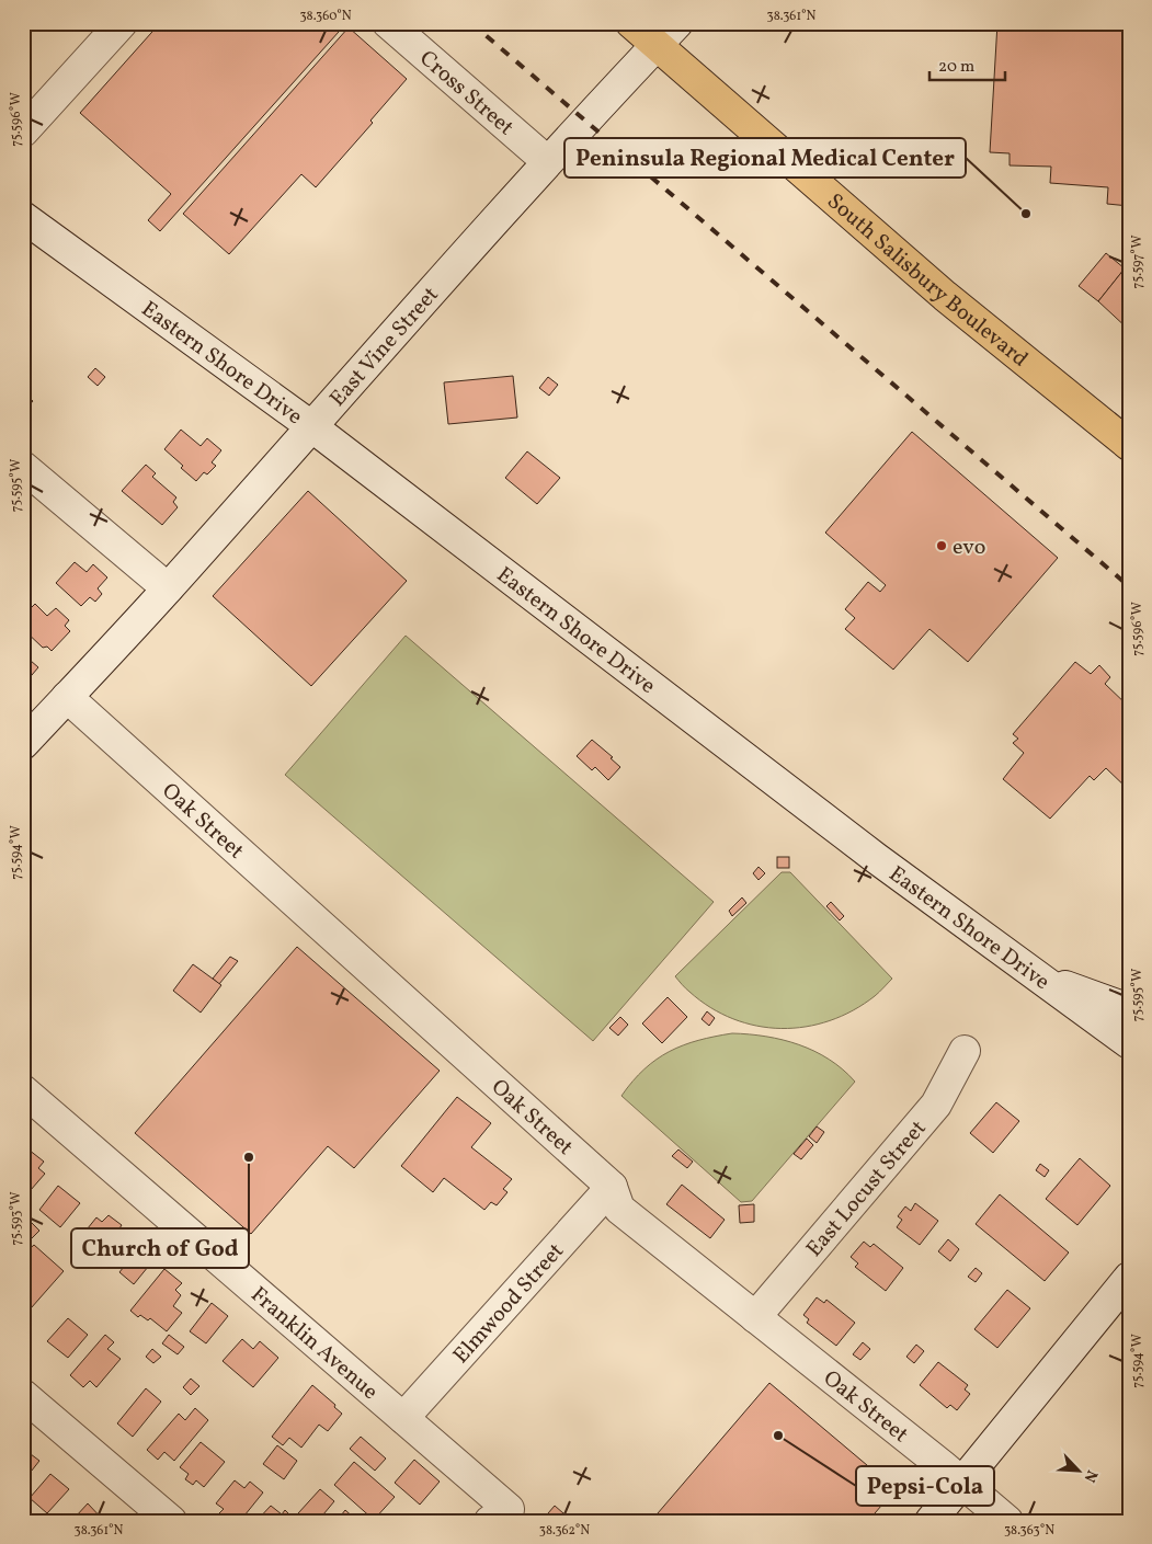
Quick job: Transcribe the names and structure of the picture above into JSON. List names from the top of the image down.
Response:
{
  "streets": {
    "main road": ["South Salisbury Boulevard"],
    "street": [
      "Cross Street",
      "East Vine Street",
      "Eastern Shore Drive",
      "Oak Street",
      "East Locust Street",
      "Elmwood Street",
      "Franklin Avenue"
    ]
  },
  "crossings": [
    ["Cross Street", "East Vine Street"],
    ["South Salisbury Boulevard", "East Vine Street"],
    ["East Vine Street", "Eastern Shore Drive"],
    ["East Vine Street", "Oak Street"],
    ["Oak Street", "East Locust Street"],
    ["Oak Street", "Elmwood Street"],
    ["Elmwood Street", "Franklin Avenue"]
  ],
  "places": [
    "Peninsula Regional Medical Center",
    "evo",
    "Church of God",
    "Pepsi-Cola"
  ],
  "scale_bar": "20 m",
  "north": "bottom right",
  "coordinates": [
    "38.360°N",
    "38.361°N",
    "75.596°W",
    "75.597°W",
    "75.595°W",
    "75.594°W",
    "75.593°W",
    "38.362°N",
    "38.363°N"
  ]
}
